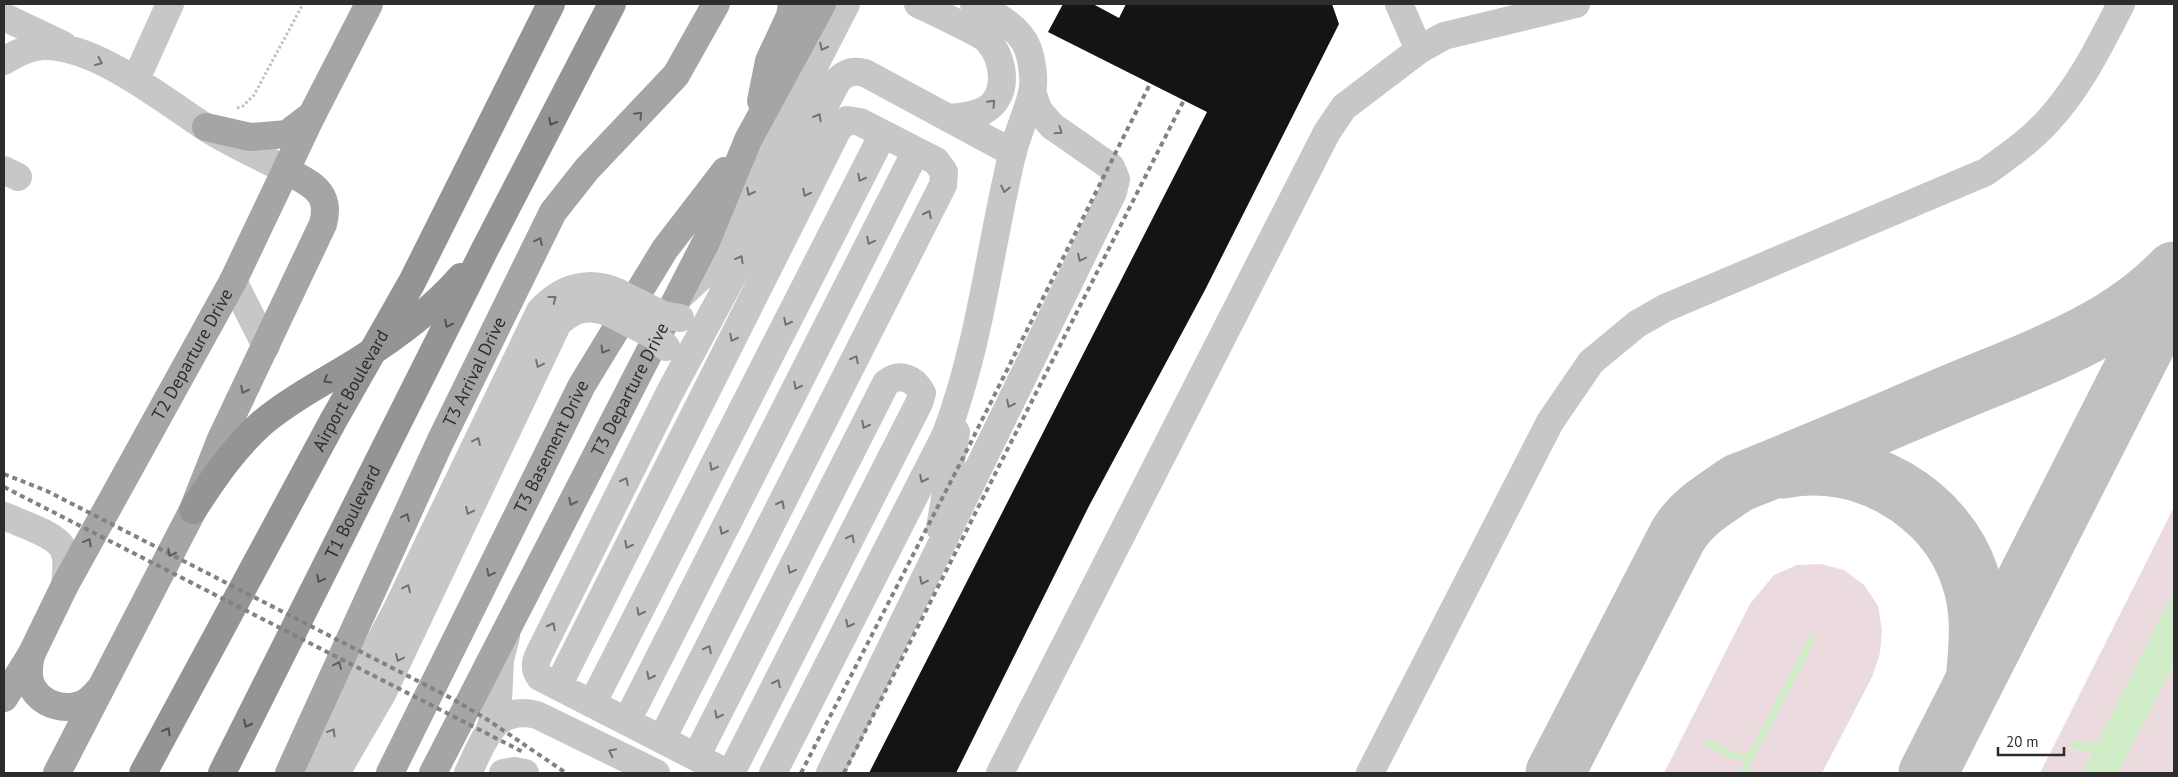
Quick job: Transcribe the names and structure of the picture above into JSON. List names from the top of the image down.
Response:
{
  "streets": {
    "highway": ["Airport Boulevard", "T1 Boulevard"],
    "main road": [
      "T2 Departure Drive",
      "T3 Arrival Drive",
      "T3 Departure Drive",
      "T3 Basement Drive"
    ]
  },
  "crossings": [
    ["T3 Departure Drive", "T3 Basement Drive"]
  ],
  "one_way": ["T3 Departure Drive", "T3 Basement Drive"],
  "scale_bar": "20 m"
}
